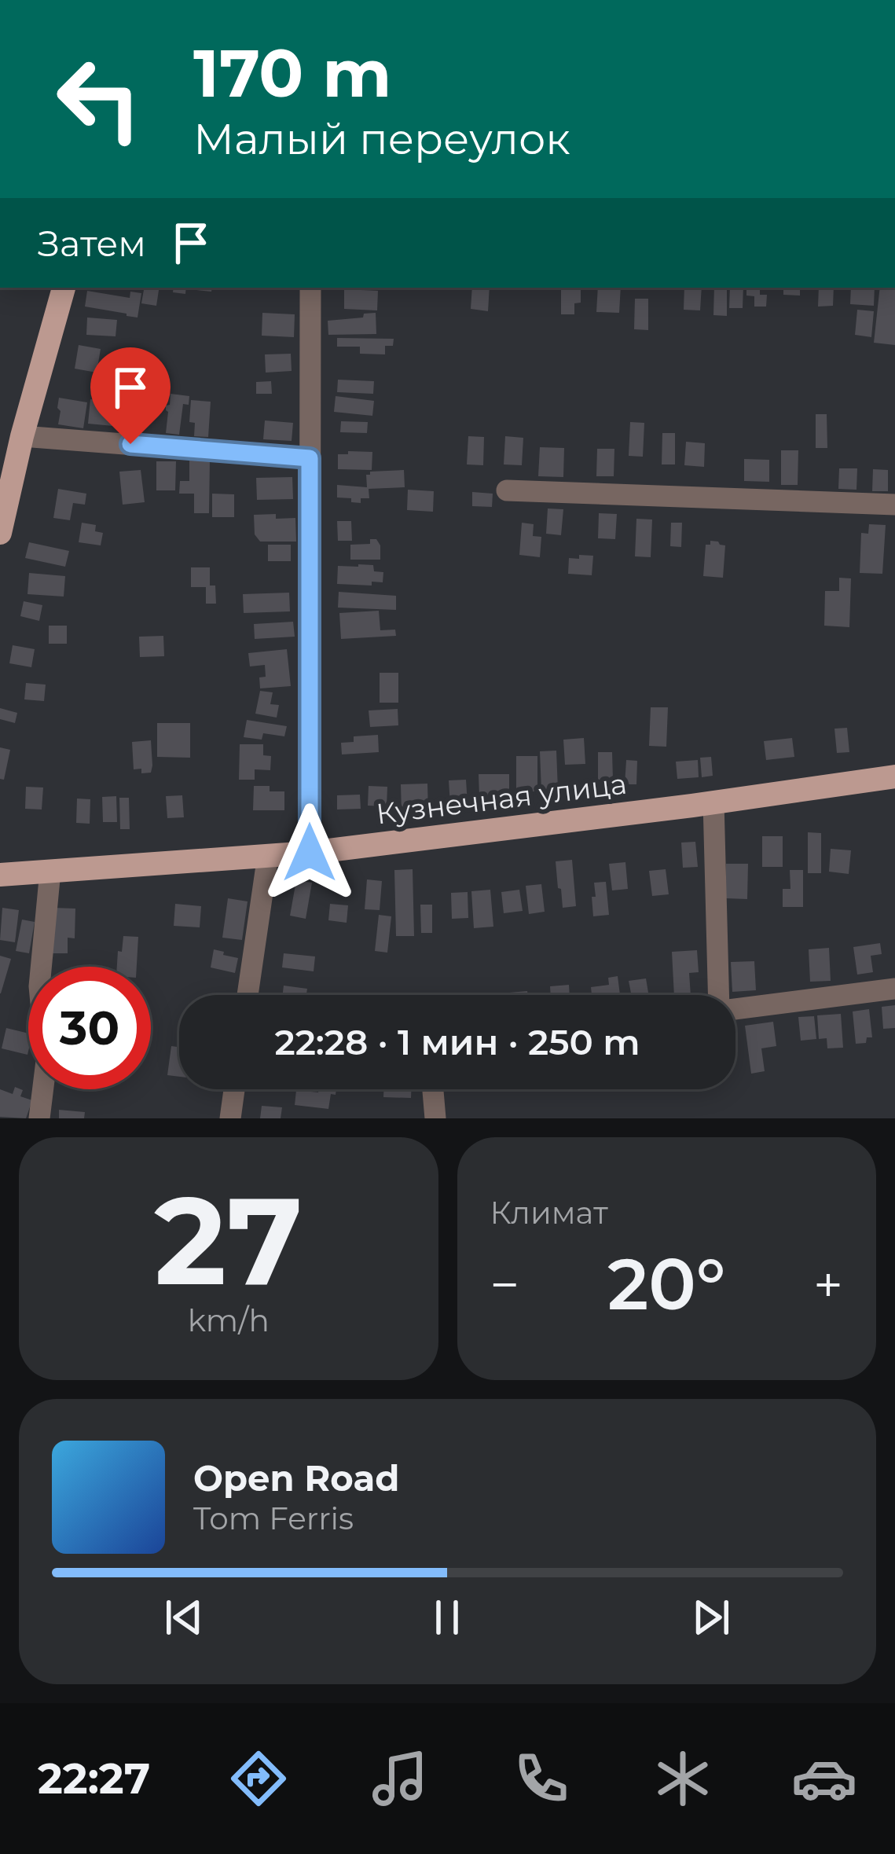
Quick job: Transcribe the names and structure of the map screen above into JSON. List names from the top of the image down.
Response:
{
  "streets": {
    "main road": ["Кузнечная улица"]
  },
  "page": {
    "turn": ["170 m", "Малый переулок"],
    "then": "Затем",
    "limit": "30",
    "trip": "22:28 · 1 мин · 250 m",
    "tile": [
      ["27", "km/h"],
      "Климат"
    ],
    "heat": ["−", "20°", "+"],
    "song": ["Open Road", "Tom Ferris"],
    "tabs": "22:27"
  }
}
